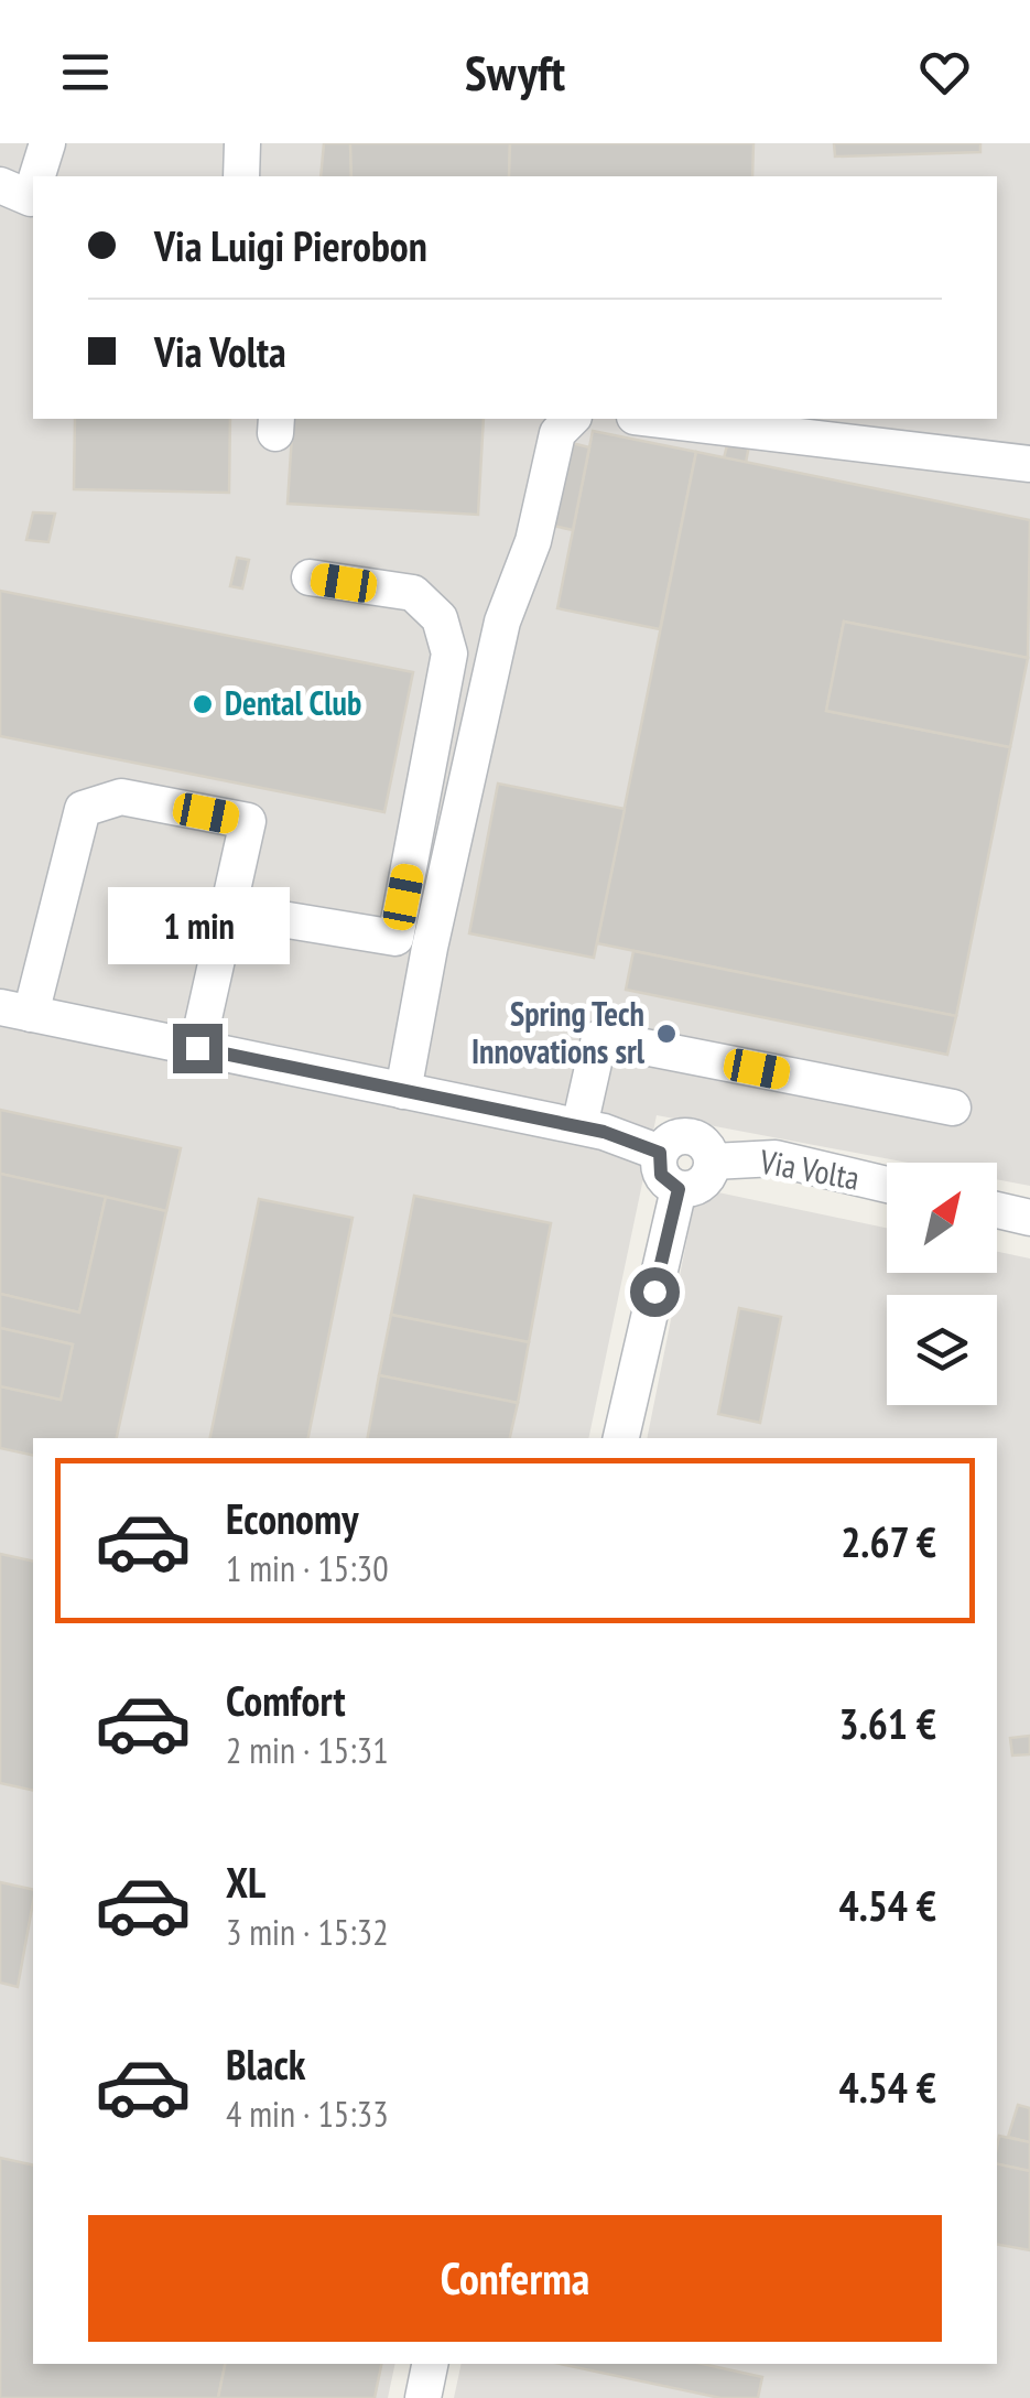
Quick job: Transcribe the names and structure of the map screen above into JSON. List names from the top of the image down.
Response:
{
  "streets": {
    "street": ["Via Volta"]
  },
  "places": ["Dental Club", "Spring Tech Innovations srl"],
  "north": "top right",
  "page": {
    "header": "Swyft",
    "banner": ["Via Luigi Pierobon", "Via Volta"],
    "bubble": "1 min",
    "list": [
      {
        "name": "Economy",
        "note": "1 min · 15:30",
        "value": "2.67 €"
      },
      {
        "name": "Comfort",
        "note": "2 min · 15:31",
        "value": "3.61 €"
      },
      {
        "name": "XL",
        "note": "3 min · 15:32",
        "value": "4.54 €"
      },
      {
        "name": "Black",
        "note": "4 min · 15:33",
        "value": "4.54 €"
      }
    ],
    "buttons": "Conferma"
  }
}
